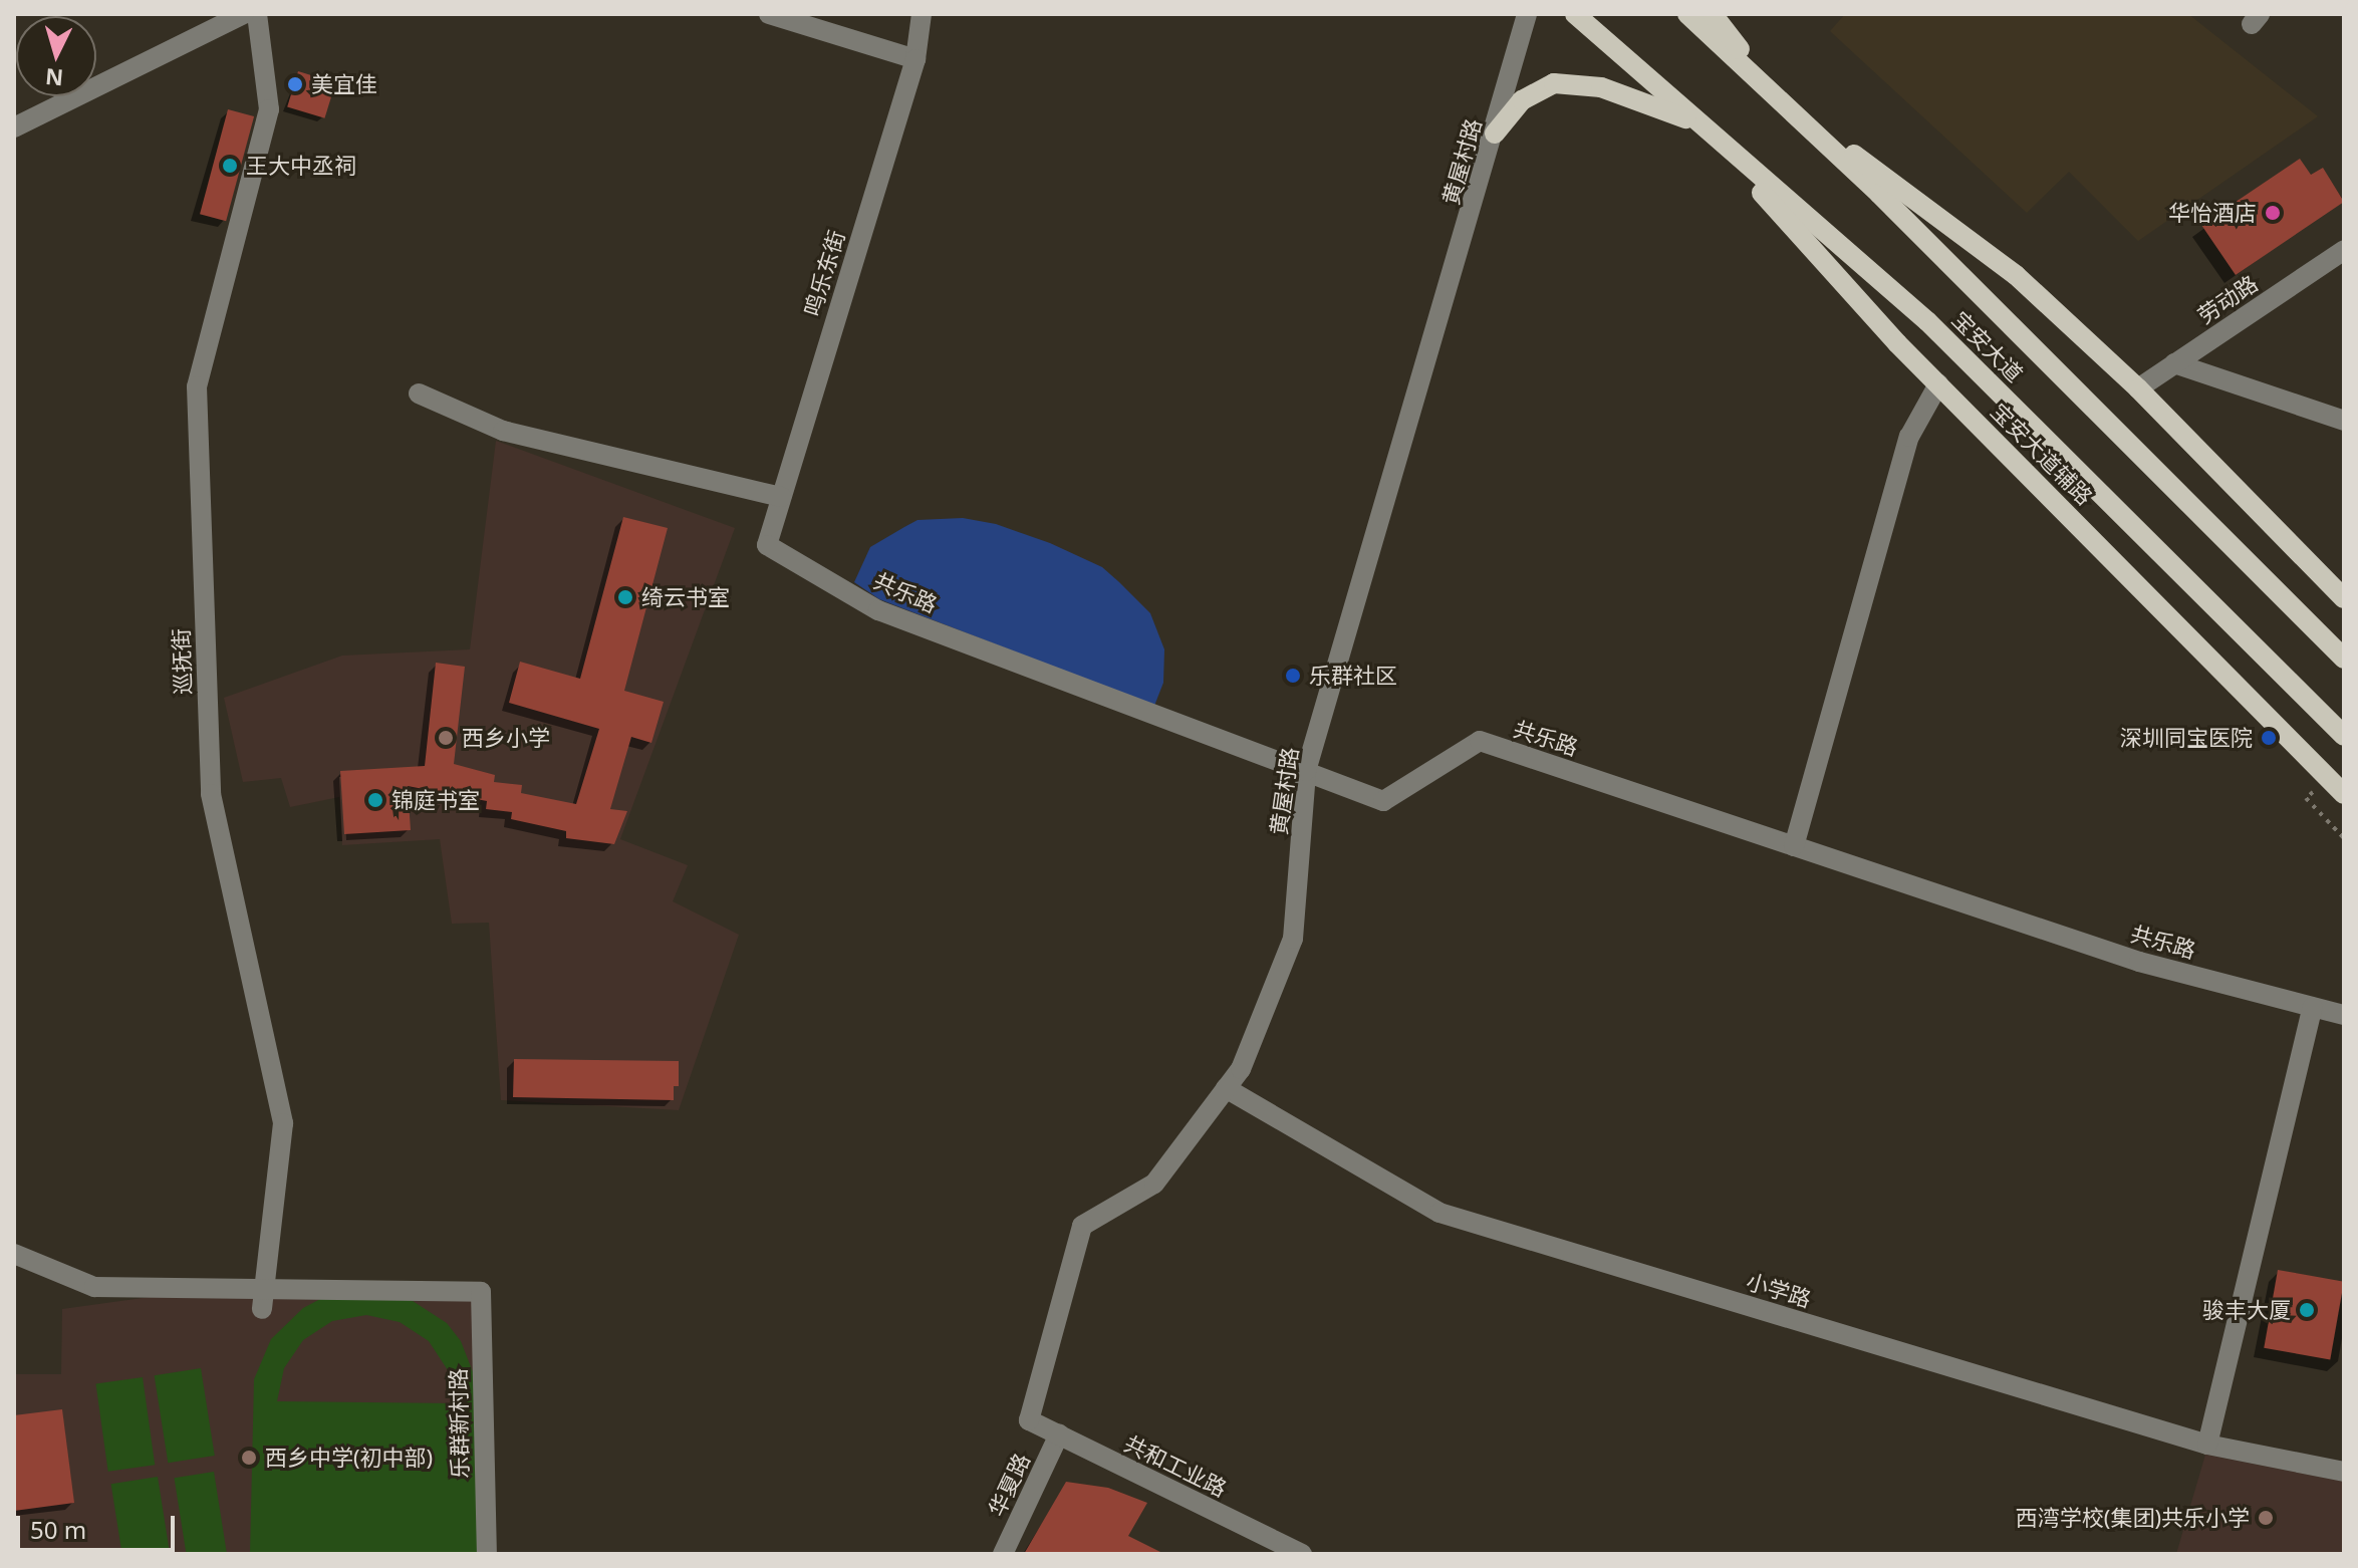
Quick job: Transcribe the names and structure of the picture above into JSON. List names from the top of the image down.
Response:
{
  "streets": {
    "main road": ["宝安大道", "宝安大道辅路"],
    "street": [
      "黄屋村路",
      "鸣乐东街",
      "劳动路",
      "共乐路",
      "巡抚街",
      "小学路",
      "乐群新村路",
      "共和工业路",
      "华夏路"
    ]
  },
  "crossings": [
    ["黄屋村路", "共乐路"],
    ["黄屋村路", "小学路"],
    ["黄屋村路", "共和工业路"],
    ["鸣乐东街", "共乐路"],
    ["宝安大道", "宝安大道辅路"],
    ["巡抚街", "乐群新村路"],
    ["共和工业路", "华夏路"]
  ],
  "places": [
    "美宜佳",
    "王大中丞祠",
    "华怡酒店",
    "绮云书室",
    "乐群社区",
    "西乡小学",
    "深圳同宝医院",
    "锦庭书室",
    "骏丰大厦",
    "西乡中学(初中部)",
    "西湾学校(集团)共乐小学"
  ],
  "scale_bar": "50 m",
  "north": "bottom"
}
